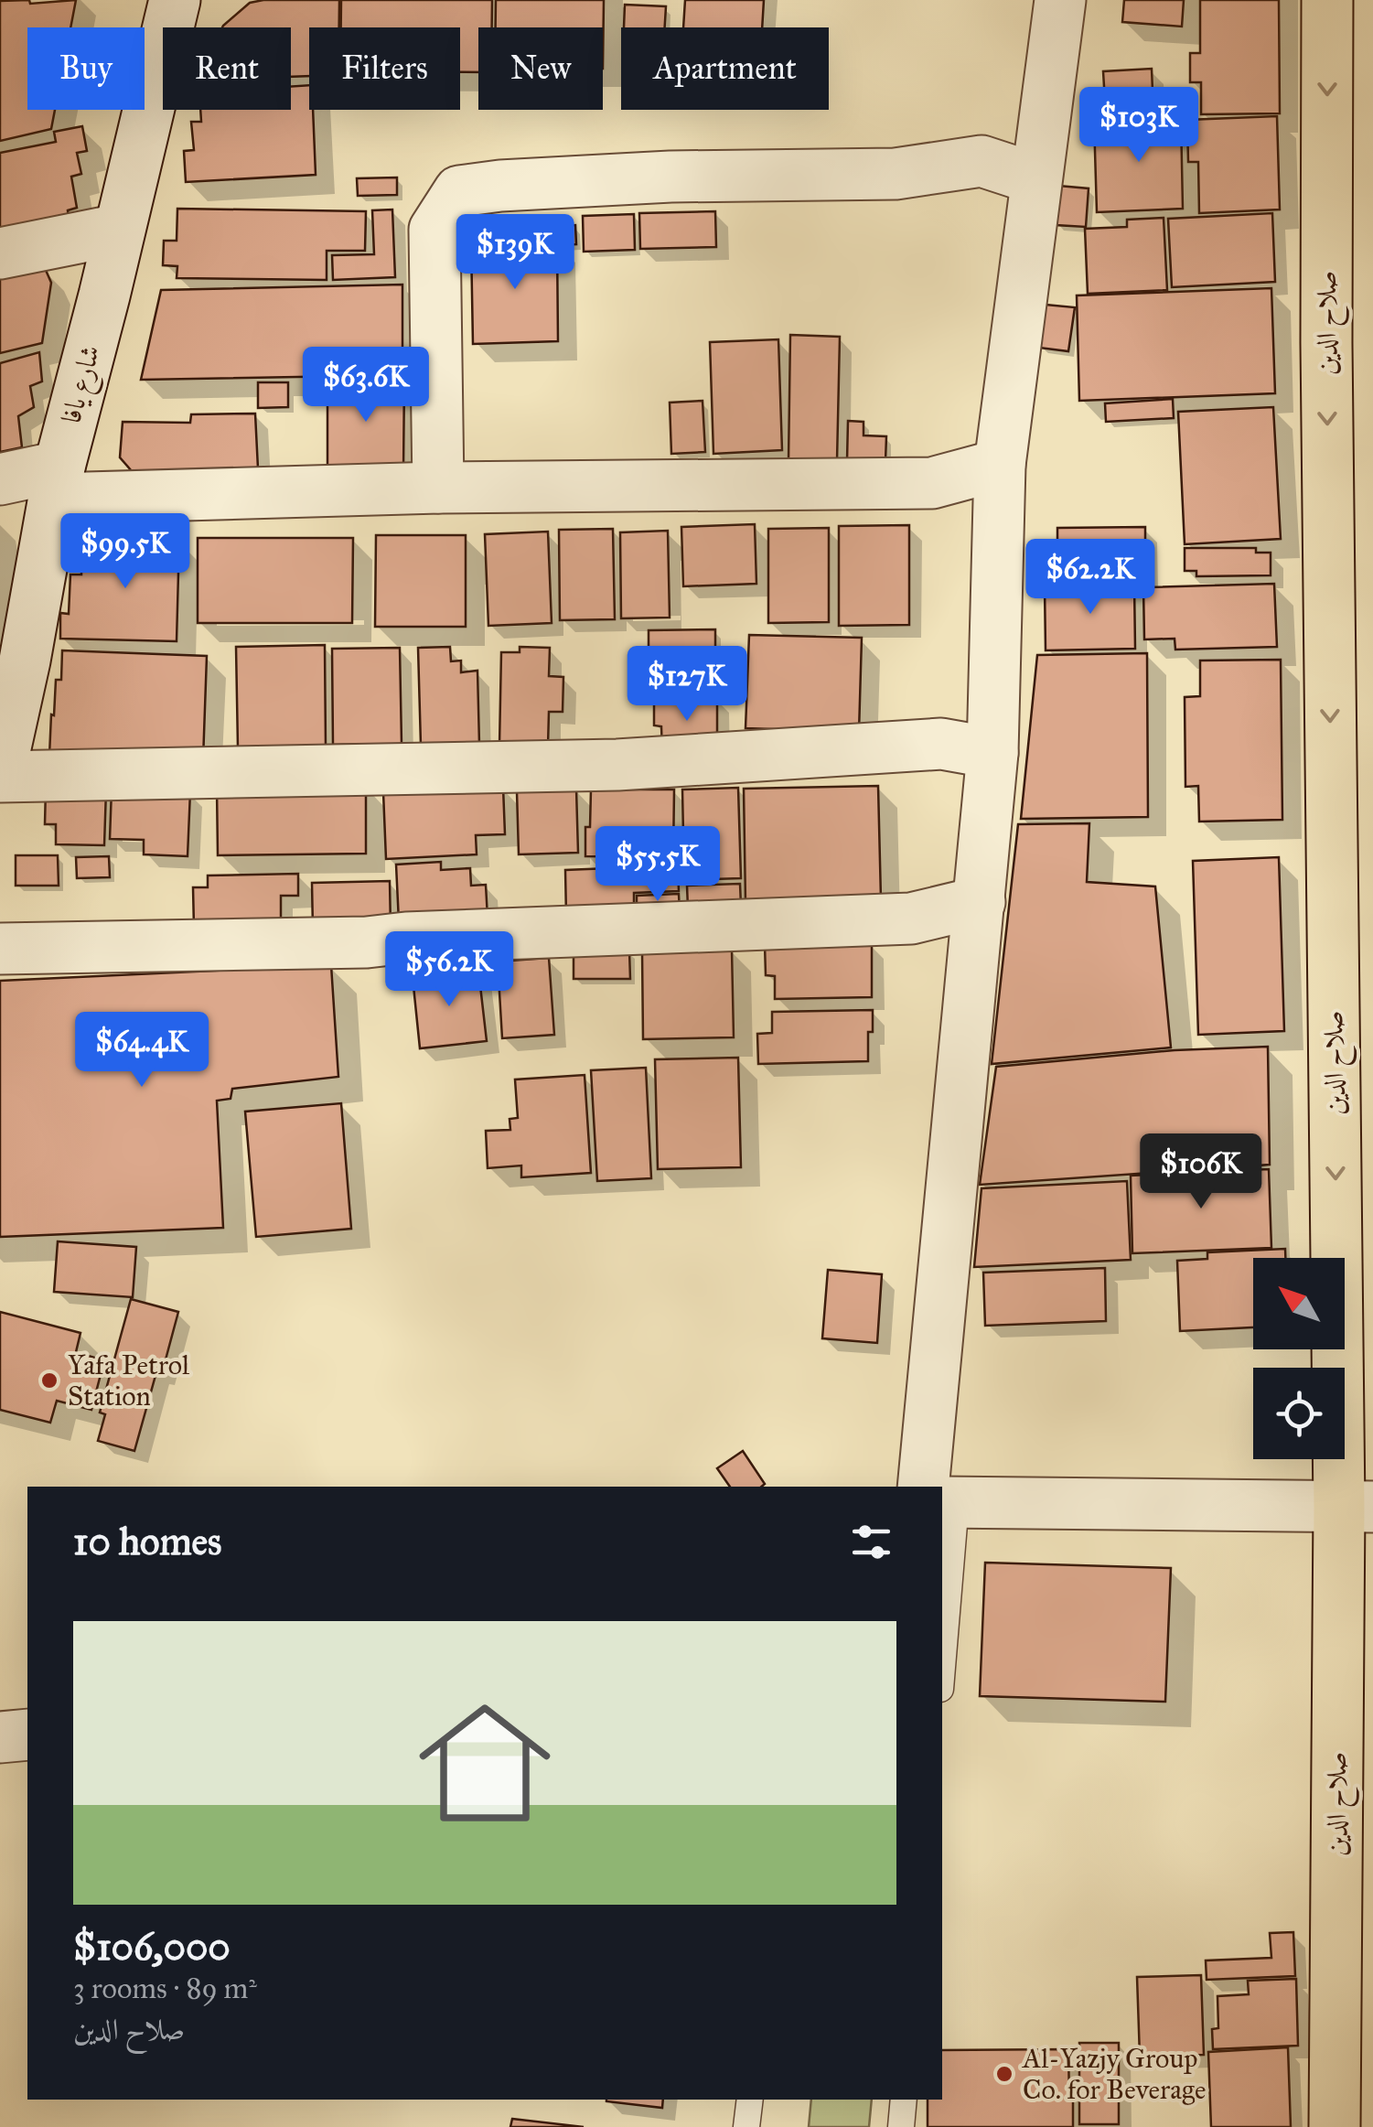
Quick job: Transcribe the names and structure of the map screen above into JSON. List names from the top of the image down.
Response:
{
  "streets": {
    "highway": ["صلاح الدين"],
    "street": ["شارع يافا"]
  },
  "one_way": ["صلاح الدين"],
  "places": ["Yafa Petrol Station", "Al-Yazjy Group Co. for Beverage"],
  "north": "top left",
  "page": {
    "chip": [
      "Buy",
      "Rent",
      "Filters",
      "New",
      "Apartment"
    ],
    "price": [
      "$103K",
      "$139K",
      "$63.6K",
      "$99.5K",
      "$62.2K",
      "$127K",
      "$55.5K",
      "$56.2K",
      "$64.4K",
      "$106K"
    ],
    "heading": "10 homes",
    "list": [
      {
        "name": "$106,000",
        "note": "3 rooms · 89 m² · صلاح الدين"
      }
    ]
  }
}
